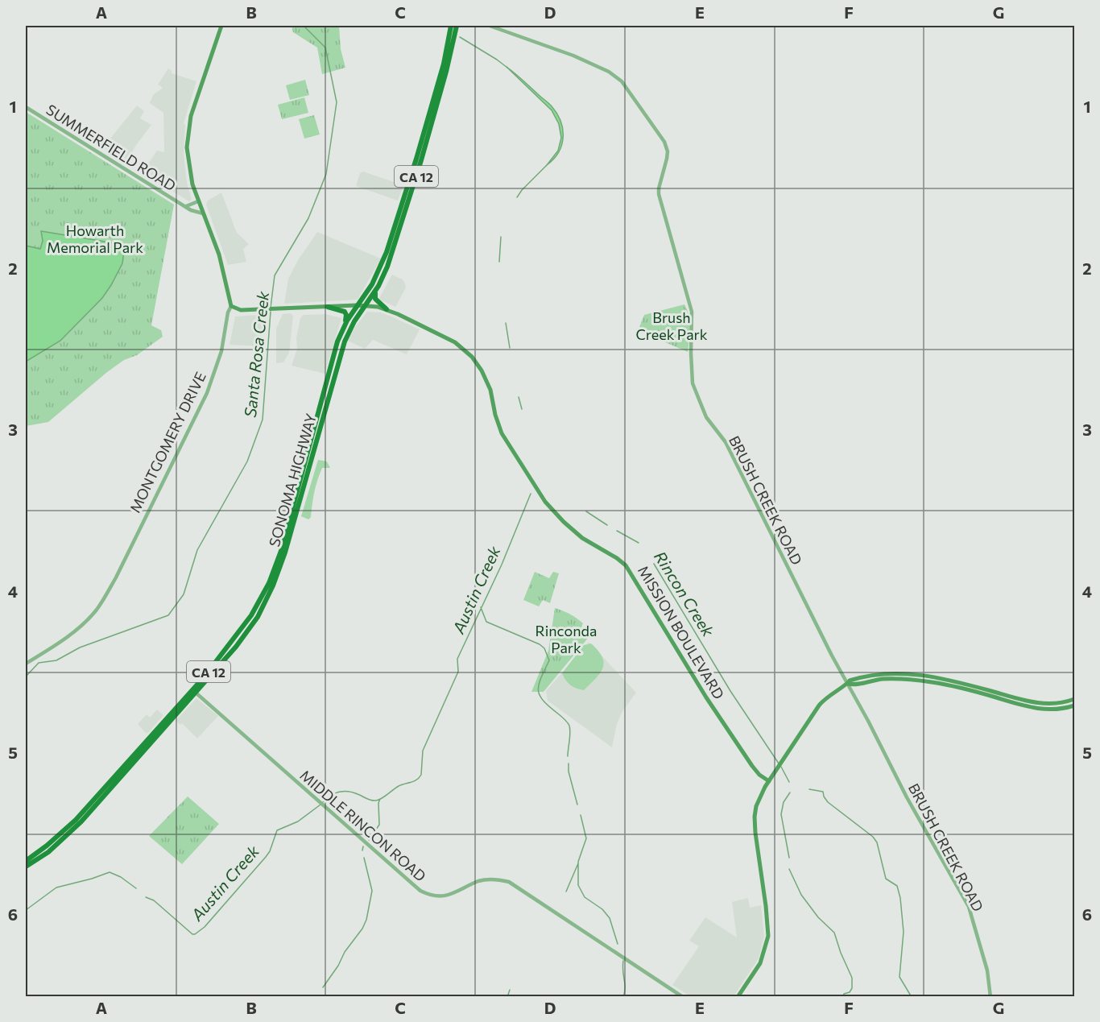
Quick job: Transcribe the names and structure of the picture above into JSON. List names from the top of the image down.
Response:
{
  "streets": {
    "main road": [
      "CA 12",
      "MONTGOMERY DRIVE",
      "SONOMA HIGHWAY",
      "MISSION BOULEVARD"
    ],
    "street": ["SUMMERFIELD ROAD", "BRUSH CREEK ROAD", "MIDDLE RINCON ROAD"]
  },
  "crossings": [
    ["SUMMERFIELD ROAD", "MONTGOMERY DRIVE"],
    ["MONTGOMERY DRIVE", "MISSION BOULEVARD"],
    ["SONOMA HIGHWAY", "MISSION BOULEVARD"],
    ["SONOMA HIGHWAY", "MIDDLE RINCON ROAD"]
  ],
  "water": ["Santa Rosa Creek", "Austin Creek", "Rincon Creek"],
  "parks": ["Howarth Memorial Park", "Brush Creek Park", "Rinconda Park"],
  "grid": {
    "columns": [
      "A",
      "B",
      "C",
      "D",
      "E",
      "F",
      "G"
    ],
    "rows": [
      "1",
      "2",
      "3",
      "4",
      "5",
      "6"
    ]
  }
}
